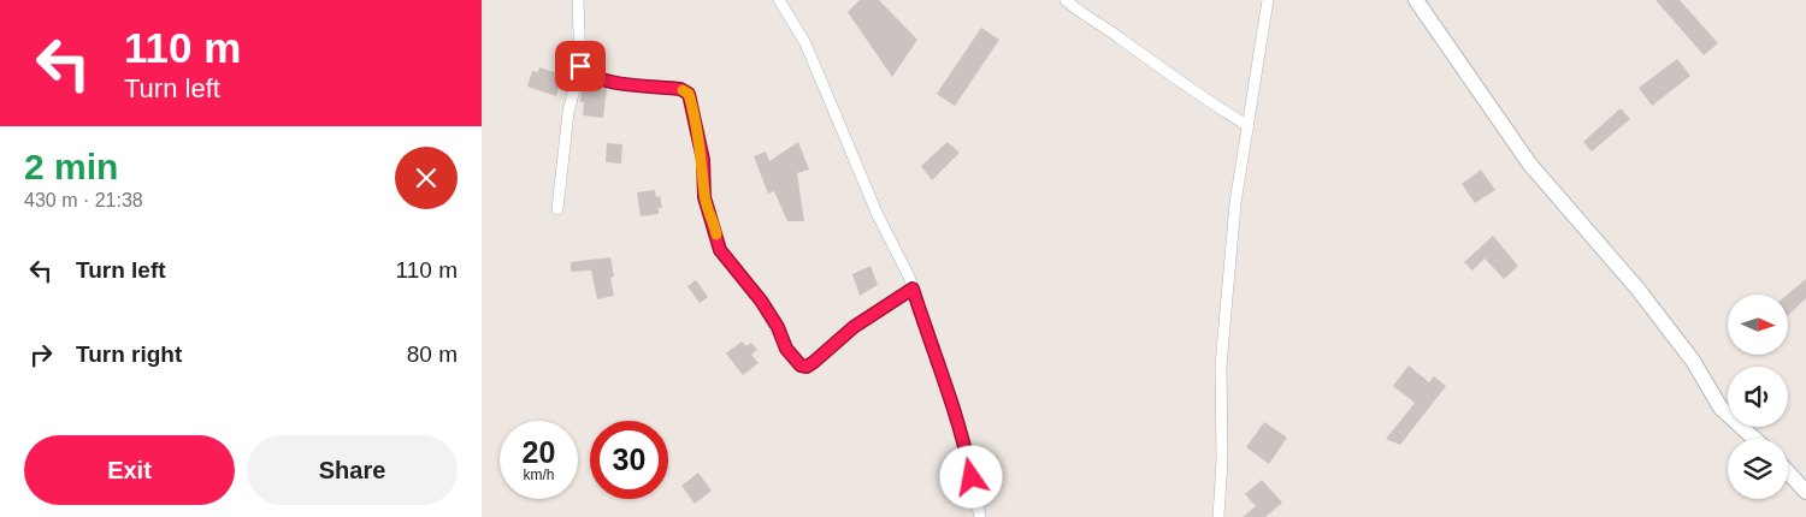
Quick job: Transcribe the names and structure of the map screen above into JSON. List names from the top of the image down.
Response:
{
  "north": "right",
  "page": {
    "turn": ["110 m", "Turn left"],
    "heading": ["2 min", "430 m · 21:38"],
    "list": [
      {
        "name": "Turn left",
        "value": "110 m"
      },
      {
        "name": "Turn right",
        "value": "80 m"
      }
    ],
    "speed": "20 km/h",
    "limit": "30",
    "buttons": ["Exit", "Share"]
  }
}
